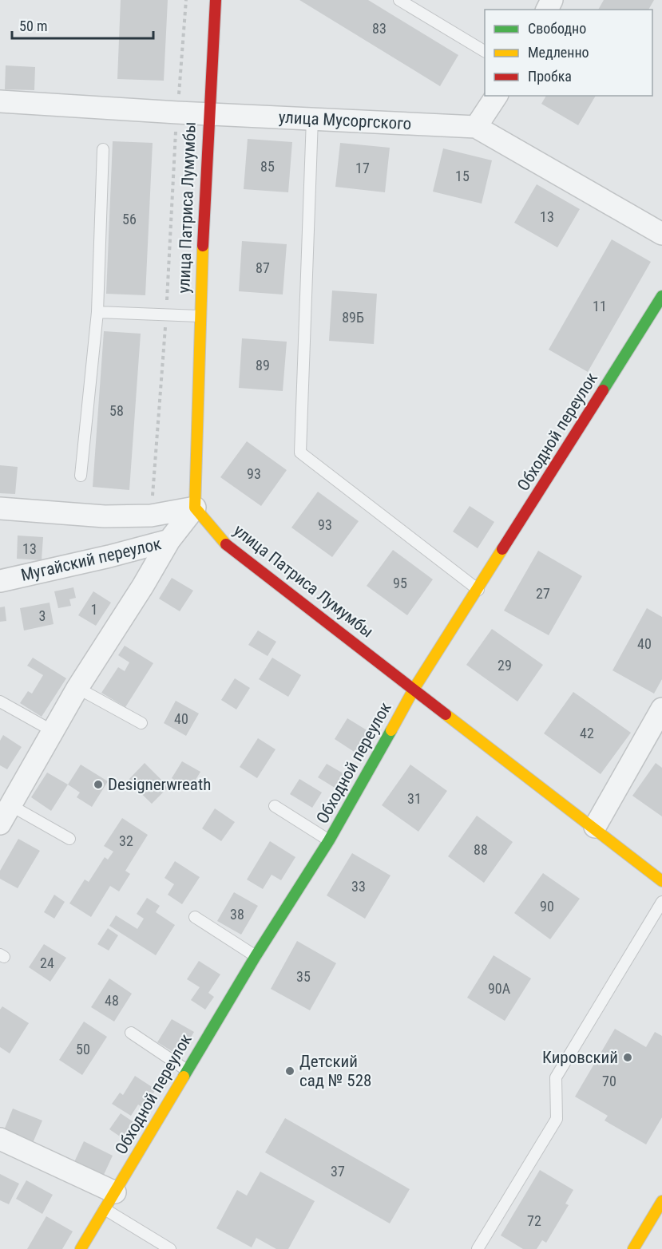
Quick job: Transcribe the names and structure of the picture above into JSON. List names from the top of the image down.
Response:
{
  "streets": {
    "street": [
      "улица Мусоргского",
      "улица Патриса Лумумбы",
      "Обходной переулок",
      "Мугайский переулок"
    ]
  },
  "crossings": [
    ["улица Мусоргского", "улица Патриса Лумумбы"],
    ["улица Патриса Лумумбы", "Обходной переулок"],
    ["улица Патриса Лумумбы", "Мугайский переулок"]
  ],
  "places": ["Designerwreath", "Кировский", "Детский сад № 528"],
  "house_numbers": [
    "83",
    "85",
    "17",
    "15",
    "13",
    "56",
    "87",
    "11",
    "89Б",
    "89",
    "58",
    "93",
    "93",
    "13",
    "95",
    "27",
    "1",
    "3",
    "40",
    "29",
    "40",
    "42",
    "31",
    "32",
    "88",
    "33",
    "90",
    "38",
    "24",
    "35",
    "90А",
    "48",
    "50",
    "70",
    "37",
    "72"
  ],
  "legend": ["Свободно", "Медленно", "Пробка"],
  "scale_bar": "50 m"
}
